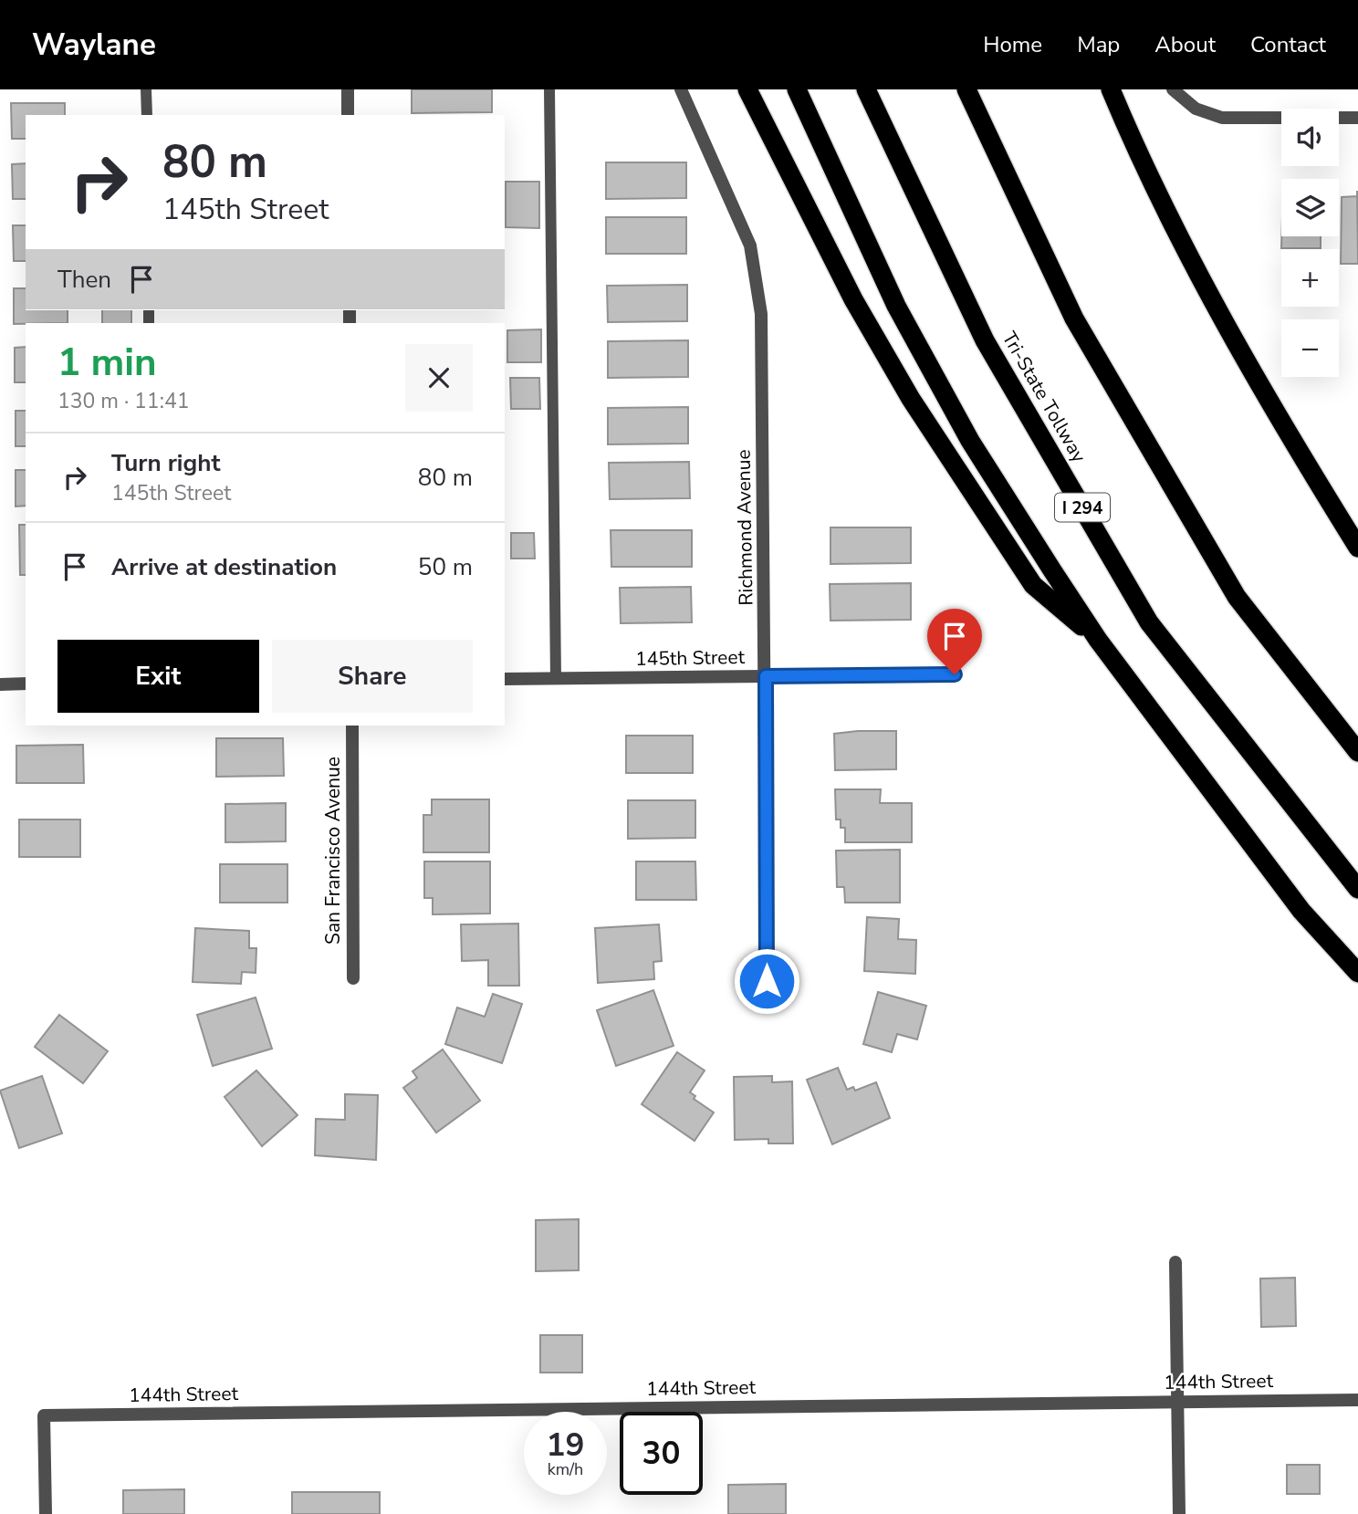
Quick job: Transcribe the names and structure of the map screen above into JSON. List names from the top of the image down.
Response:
{
  "streets": {
    "highway": ["Tri-State Tollway", "I 294"],
    "street": [
      "Richmond Avenue",
      "145th Street",
      "San Francisco Avenue",
      "144th Street"
    ]
  },
  "crossings": [
    ["Richmond Avenue", "145th Street"]
  ],
  "page": {
    "header": "Waylane",
    "nav": [
      "Home",
      "Map",
      "About",
      "Contact"
    ],
    "map_buttons": ["+", "−"],
    "turn": ["80 m", "145th Street"],
    "then": "Then",
    "heading": ["1 min", "130 m · 11:41"],
    "list": [
      {
        "name": "Turn right",
        "note": "145th Street",
        "value": "80 m"
      },
      {
        "name": "Arrive at destination",
        "value": "50 m"
      }
    ],
    "buttons": ["Exit", "Share"],
    "speed": "19 km/h",
    "limit": "30"
  }
}
